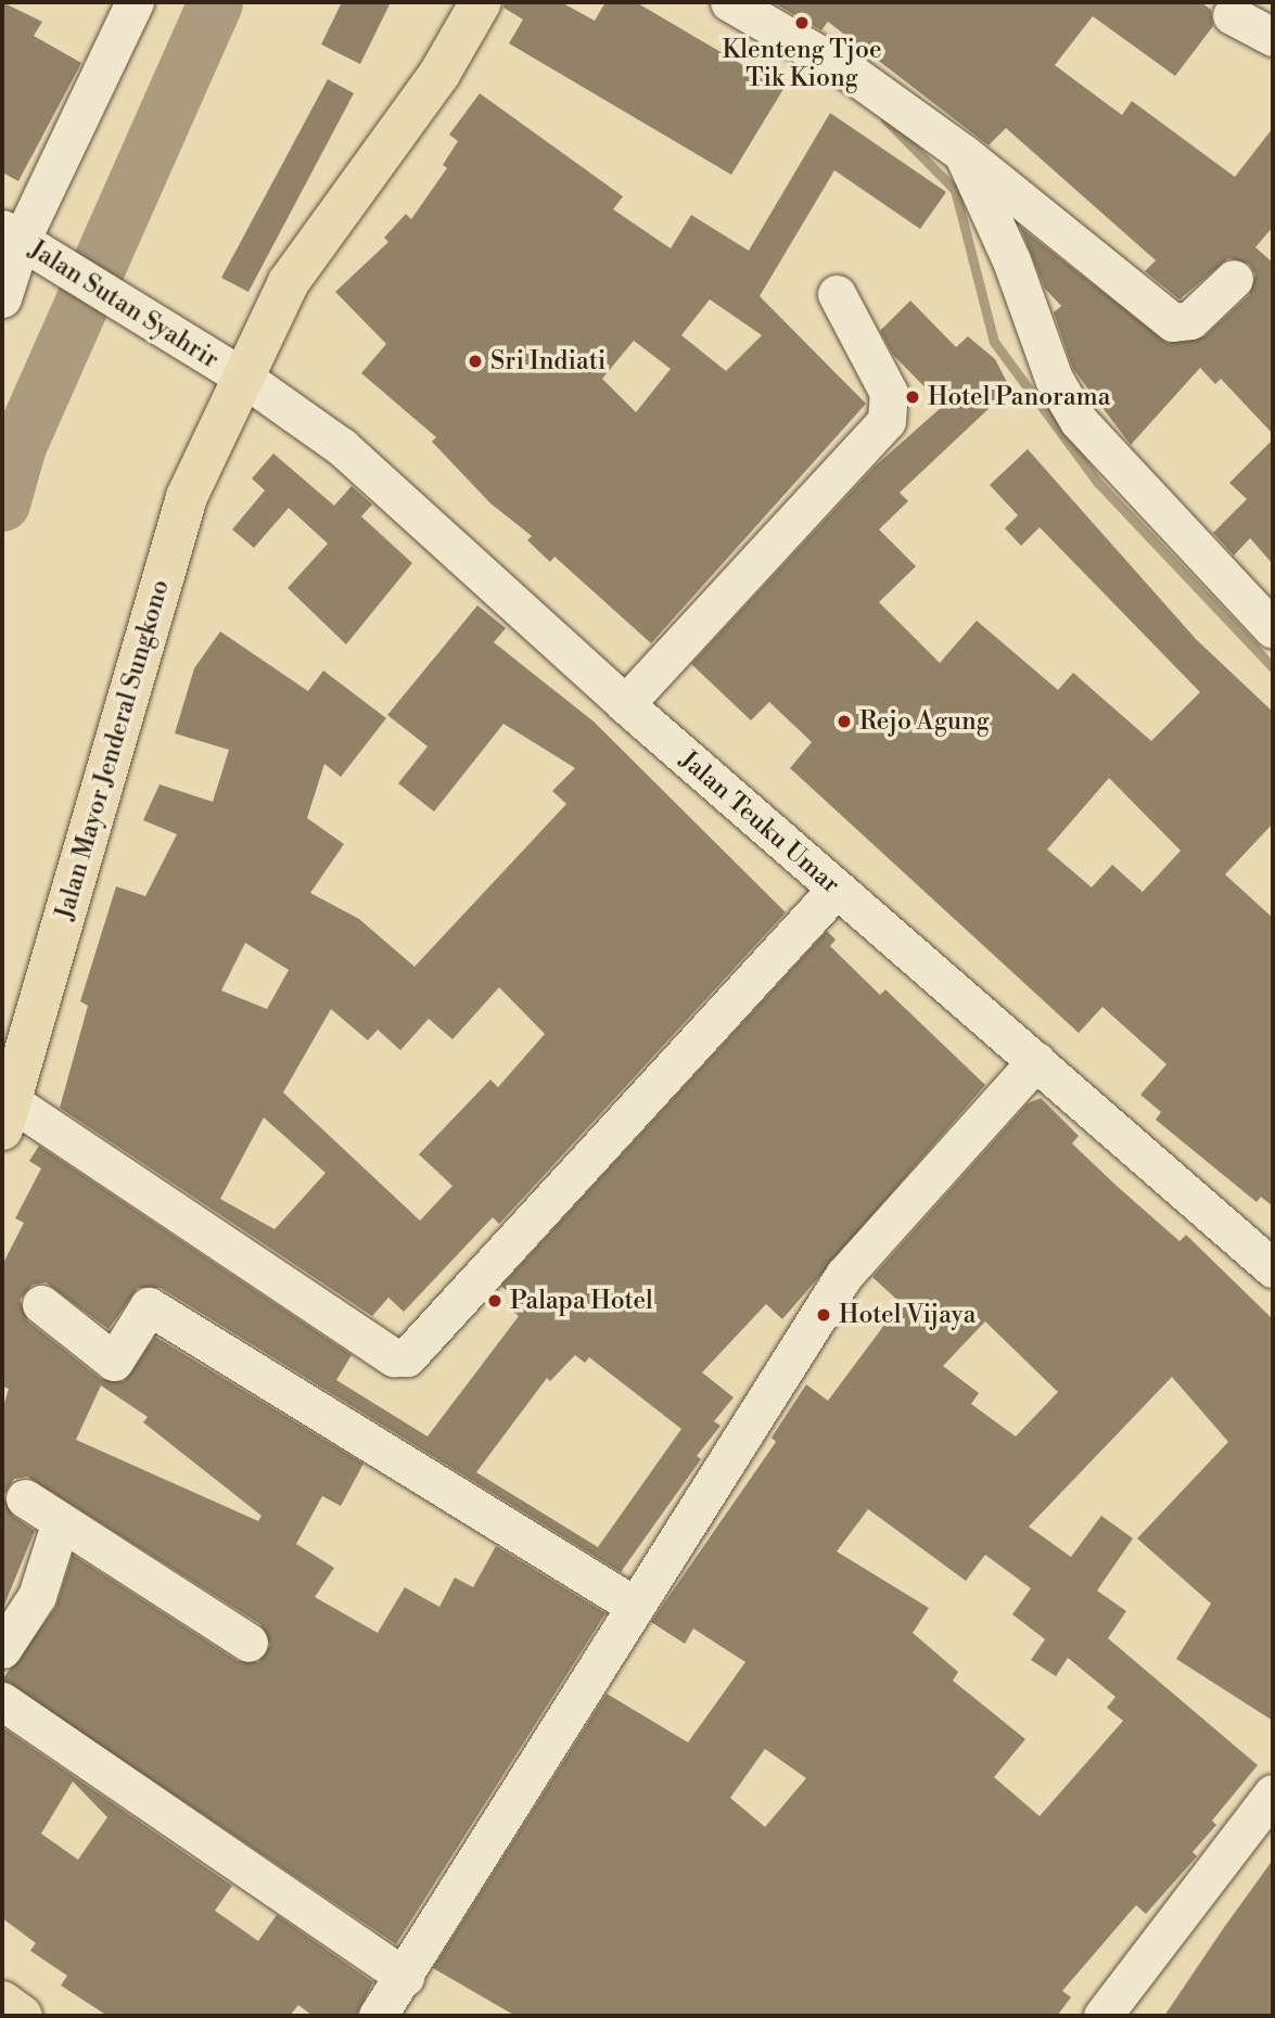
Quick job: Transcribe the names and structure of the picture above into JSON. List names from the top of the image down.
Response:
{
  "streets": {
    "main road": ["Jalan Mayor Jenderal Sungkono"],
    "street": ["Jalan Sutan Syahrir", "Jalan Teuku Umar"]
  },
  "crossings": [
    ["Jalan Sutan Syahrir", "Jalan Mayor Jenderal Sungkono"],
    ["Jalan Sutan Syahrir", "Jalan Teuku Umar"],
    ["Jalan Mayor Jenderal Sungkono", "Jalan Teuku Umar"]
  ],
  "places": [
    "Klenteng Tjoe Tik Kiong",
    "Sri Indiati",
    "Hotel Panorama",
    "Rejo Agung",
    "Palapa Hotel",
    "Hotel Vijaya"
  ]
}
